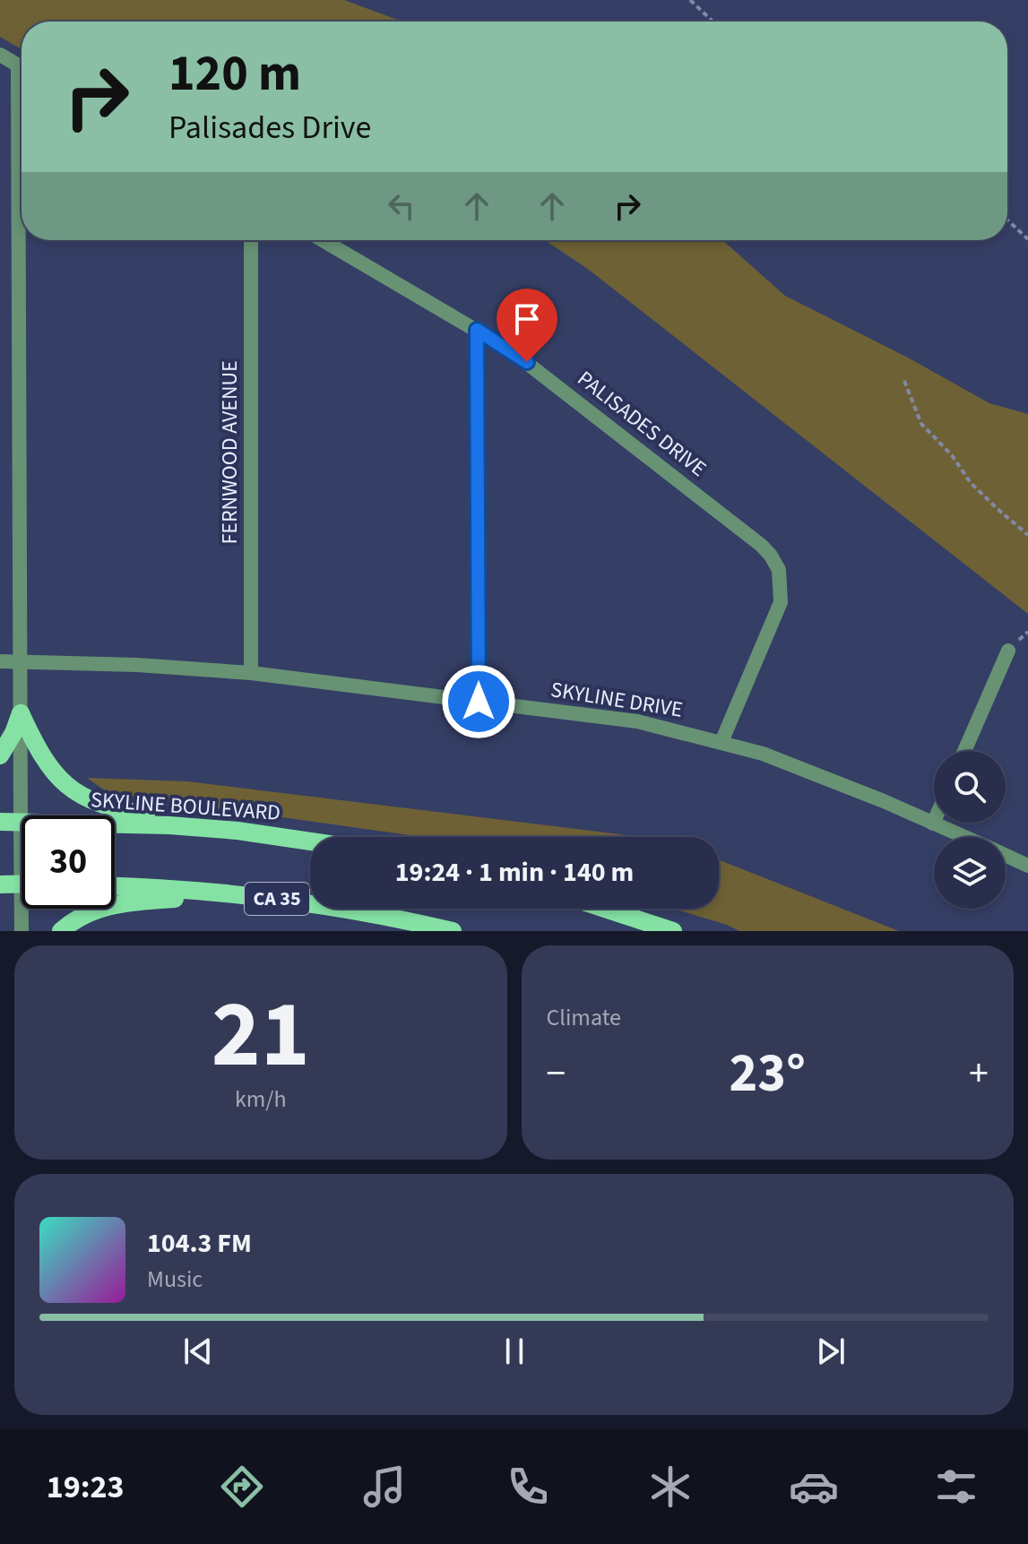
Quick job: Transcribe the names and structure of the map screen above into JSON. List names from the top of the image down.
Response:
{
  "streets": {
    "main road": ["SKYLINE BOULEVARD", "CA 35"],
    "street": ["PALISADES DRIVE", "FERNWOOD AVENUE", "SKYLINE DRIVE"]
  },
  "crossings": [
    ["PALISADES DRIVE", "SKYLINE DRIVE"],
    ["FERNWOOD AVENUE", "SKYLINE DRIVE"]
  ],
  "page": {
    "turn": ["120 m", "Palisades Drive"],
    "limit": "30",
    "trip": "19:24 · 1 min · 140 m",
    "tile": [
      ["21", "km/h"],
      "Climate"
    ],
    "heat": ["−", "23°", "+"],
    "song": ["104.3 FM", "Music"],
    "tabs": "19:23"
  }
}
